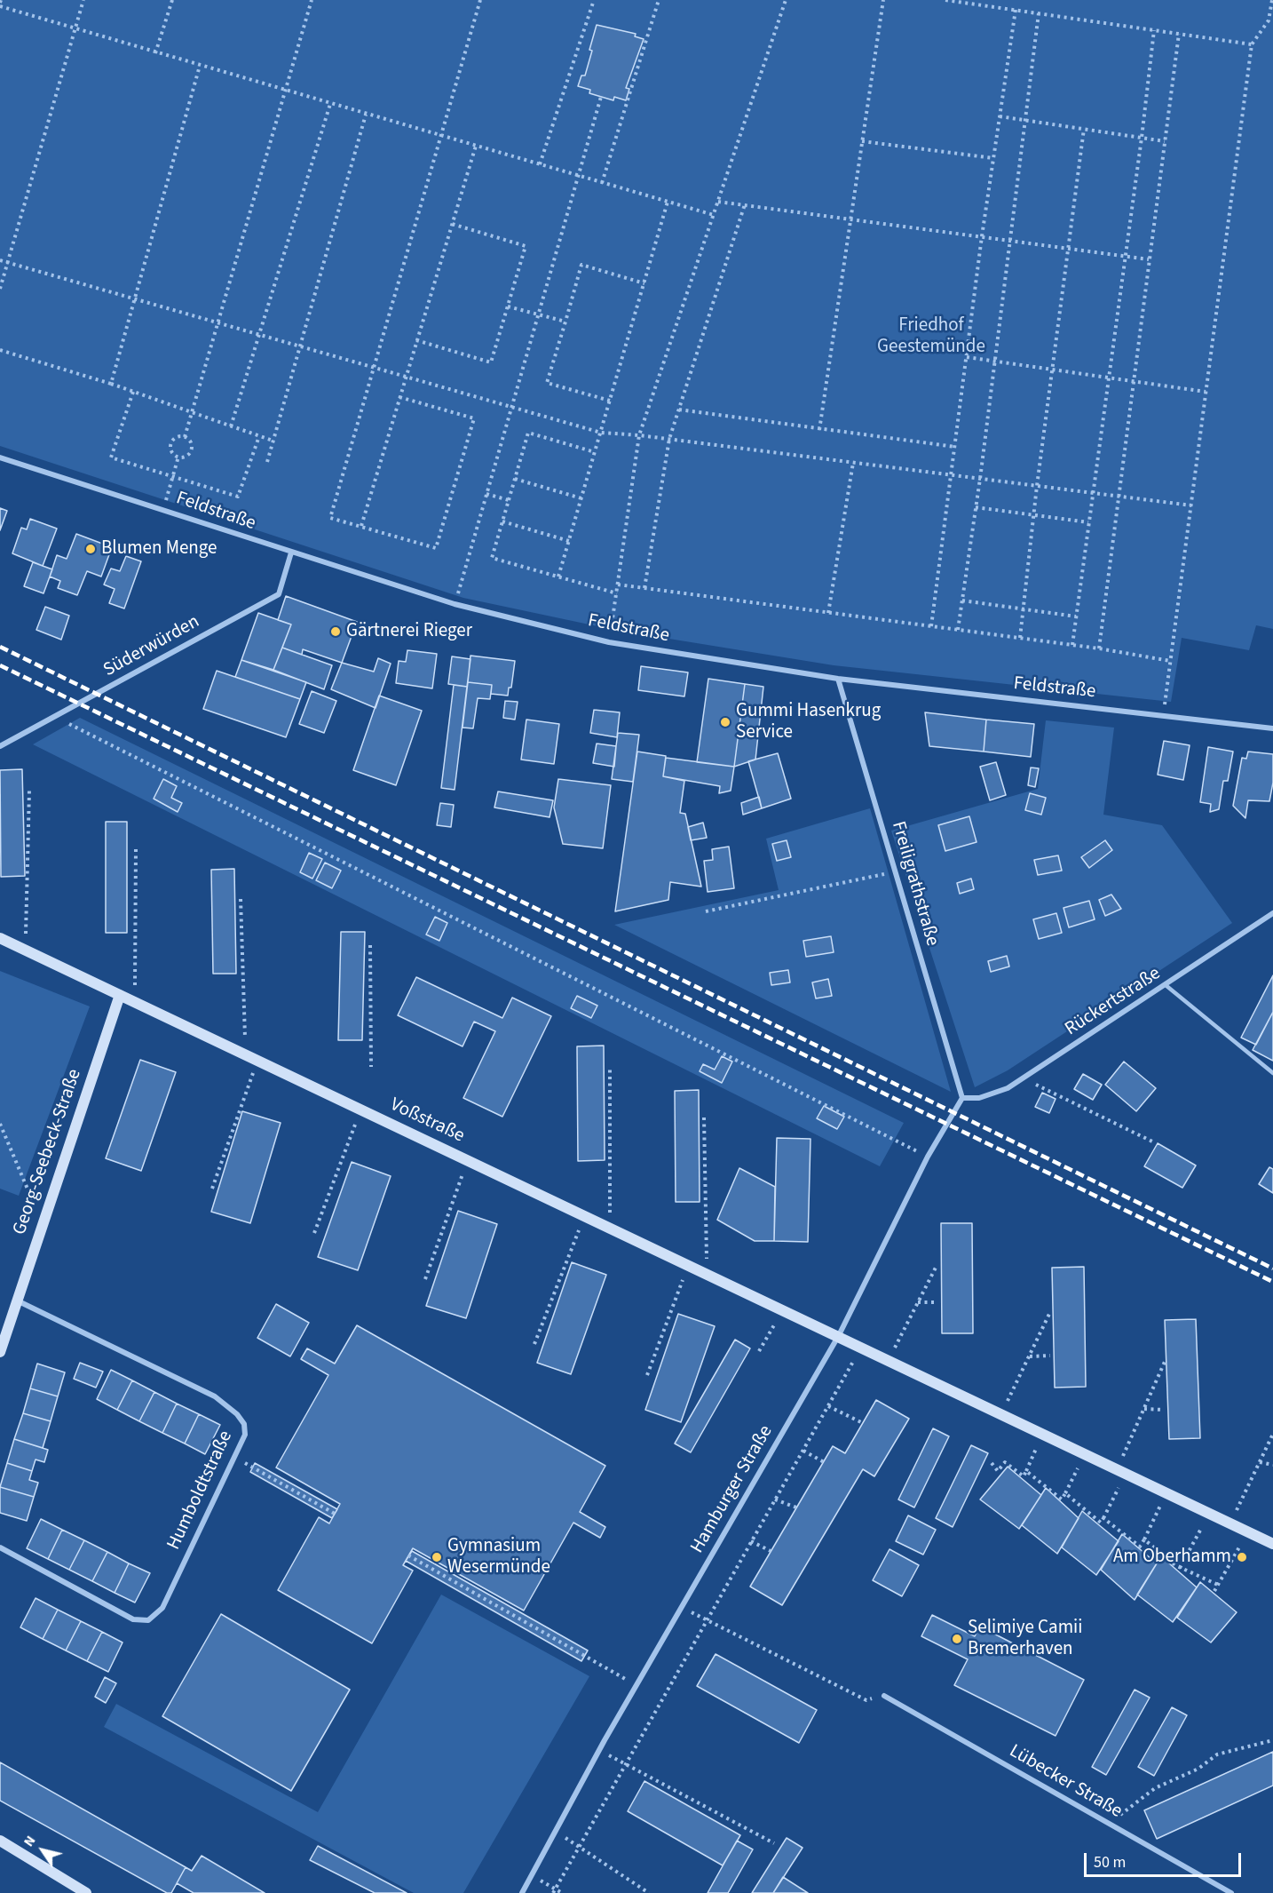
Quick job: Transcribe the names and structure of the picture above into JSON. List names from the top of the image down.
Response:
{
  "streets": {
    "street": [
      "Feldstraße",
      "Süderwürden",
      "Freiligrathstraße",
      "Rückertstraße",
      "Voßstraße",
      "Georg-Seebeck-Straße",
      "Hamburger Straße",
      "Humboldtstraße",
      "Lübecker Straße"
    ]
  },
  "crossings": [
    ["Feldstraße", "Süderwürden"],
    ["Feldstraße", "Freiligrathstraße"],
    ["Freiligrathstraße", "Rückertstraße"],
    ["Freiligrathstraße", "Hamburger Straße"],
    ["Rückertstraße", "Hamburger Straße"],
    ["Voßstraße", "Georg-Seebeck-Straße"],
    ["Voßstraße", "Hamburger Straße"],
    ["Georg-Seebeck-Straße", "Humboldtstraße"]
  ],
  "parks": ["Friedhof Geestemünde"],
  "places": [
    "Blumen Menge",
    "Gärtnerei Rieger",
    "Gummi Hasenkrug Service",
    "Gymnasium Wesermünde",
    "Am Oberhamm",
    "Selimiye Camii Bremerhaven"
  ],
  "scale_bar": "50 m",
  "north": "top left"
}
